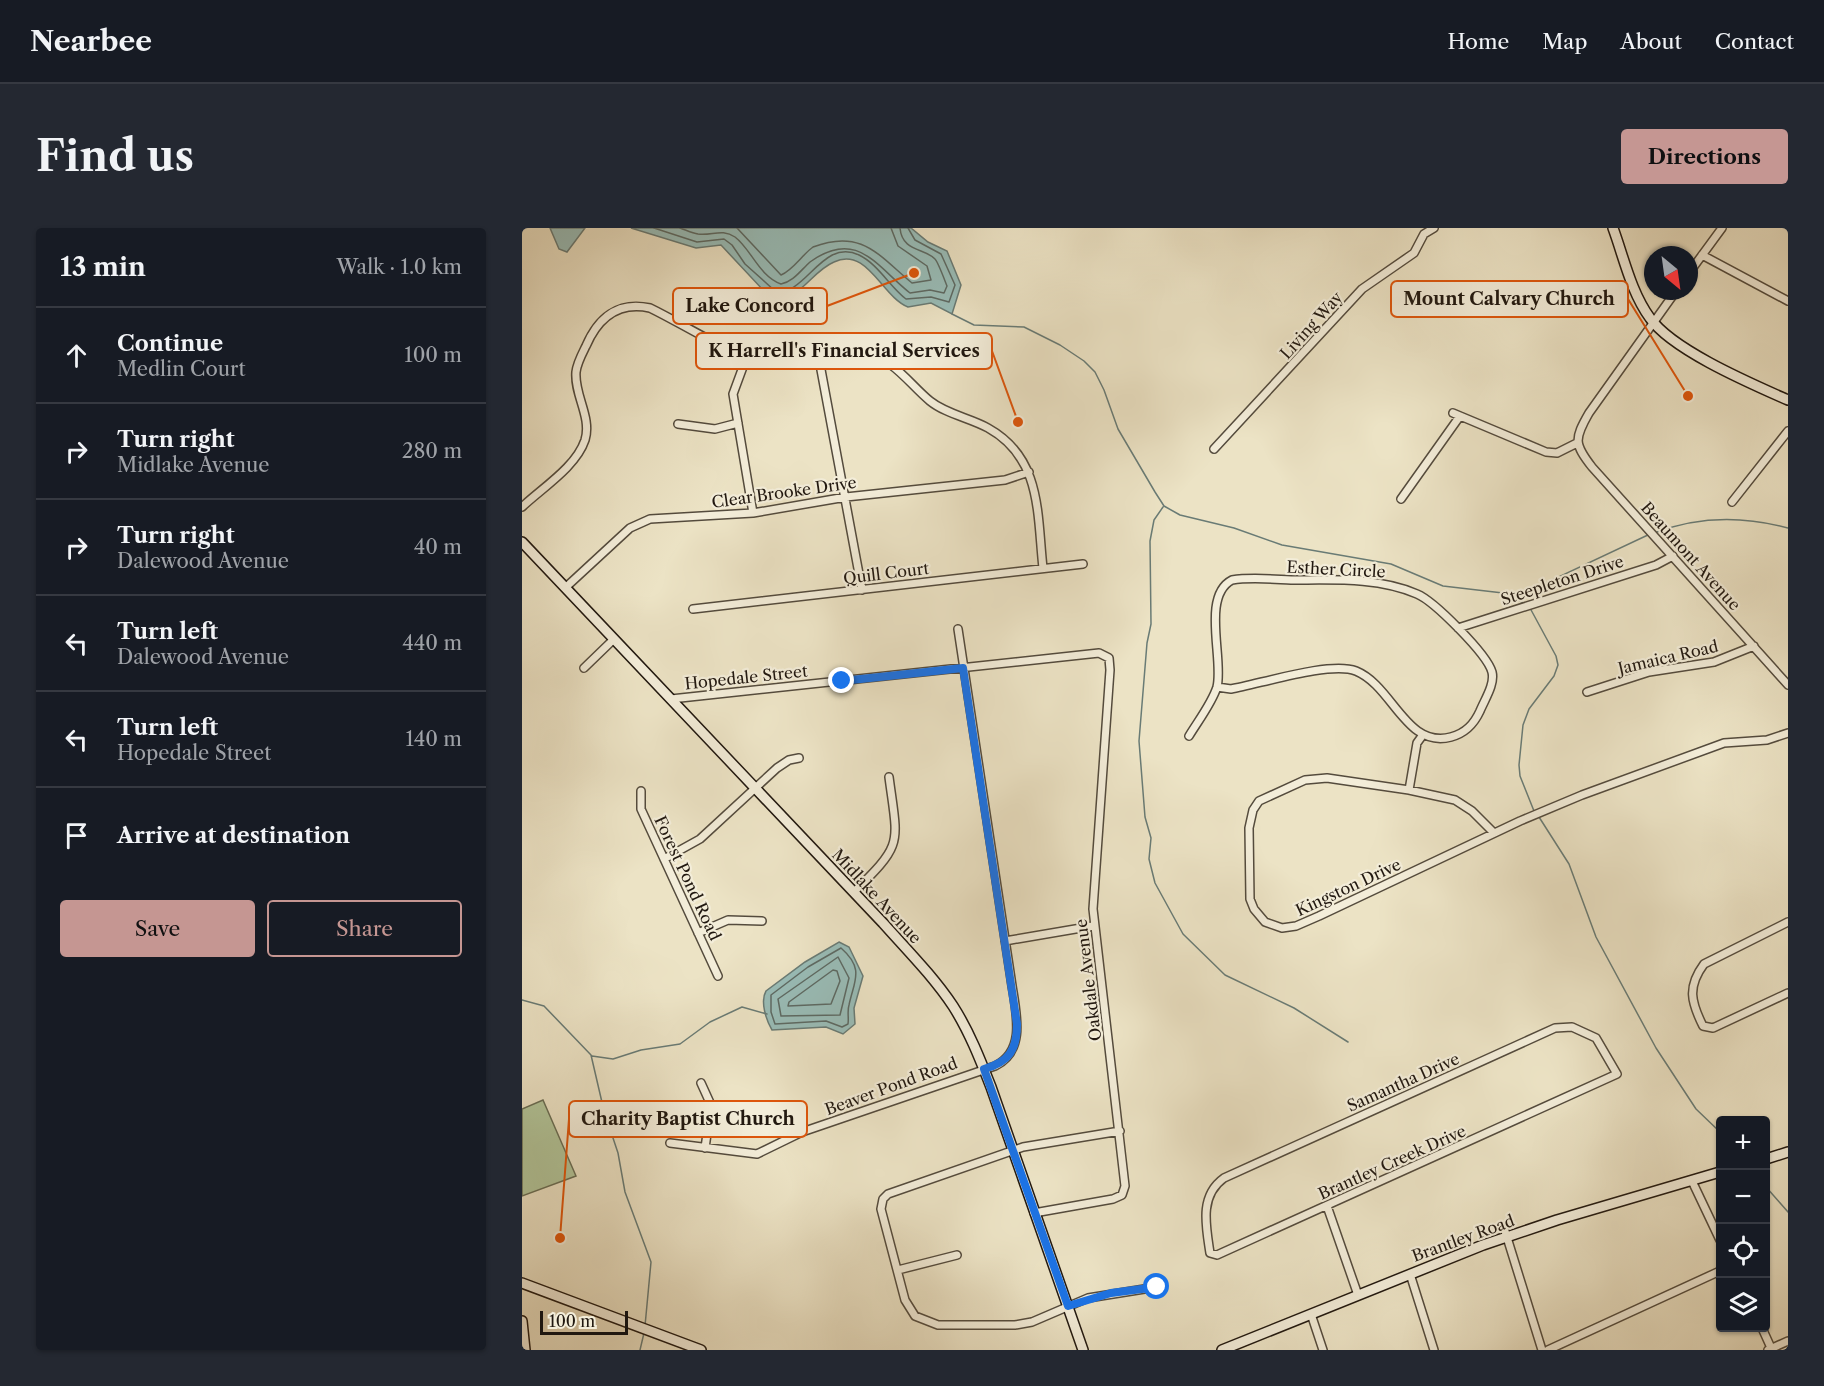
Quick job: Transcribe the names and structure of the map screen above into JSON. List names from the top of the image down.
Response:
{
  "streets": {
    "street": [
      "Living Way",
      "Clear Brooke Drive",
      "Beaumont Avenue",
      "Esther Circle",
      "Quill Court",
      "Steepleton Drive",
      "Jamaica Road",
      "Hopedale Street",
      "Forest Pond Road",
      "Kingston Drive",
      "Midlake Avenue",
      "Oakdale Avenue",
      "Samantha Drive",
      "Beaver Pond Road",
      "Brantley Creek Drive",
      "Brantley Road"
    ]
  },
  "crossings": [
    ["Clear Brooke Drive", "Midlake Avenue"],
    ["Beaumont Avenue", "Steepleton Drive"],
    ["Beaumont Avenue", "Jamaica Road"],
    ["Esther Circle", "Steepleton Drive"],
    ["Hopedale Street", "Midlake Avenue"],
    ["Hopedale Street", "Oakdale Avenue"],
    ["Hopedale Street", "Beaver Pond Road"],
    ["Midlake Avenue", "Oakdale Avenue"],
    ["Midlake Avenue", "Beaver Pond Road"],
    ["Samantha Drive", "Brantley Creek Drive"]
  ],
  "places": [
    "Lake Concord",
    "Mount Calvary Church",
    "K Harrell's Financial Services",
    "Charity Baptist Church"
  ],
  "scale_bar": "100 m",
  "north": "bottom right",
  "page": {
    "header": "Nearbee",
    "nav": [
      "Home",
      "Map",
      "About",
      "Contact"
    ],
    "buttons": [
      "Directions",
      ["Save", "Share"]
    ],
    "title": "Find us",
    "heading": ["13 min", "Walk · 1.0 km"],
    "list": [
      ["Continue", "Medlin Court", "100 m"],
      ["Turn right", "Midlake Avenue", "280 m"],
      ["Turn right", "Dalewood Avenue", "40 m"],
      ["Turn left", "Dalewood Avenue", "440 m"],
      ["Turn left", "Hopedale Street", "140 m"],
      "Arrive at destination"
    ],
    "map_buttons": ["+", "−"],
    "scale": "100 m"
  }
}
